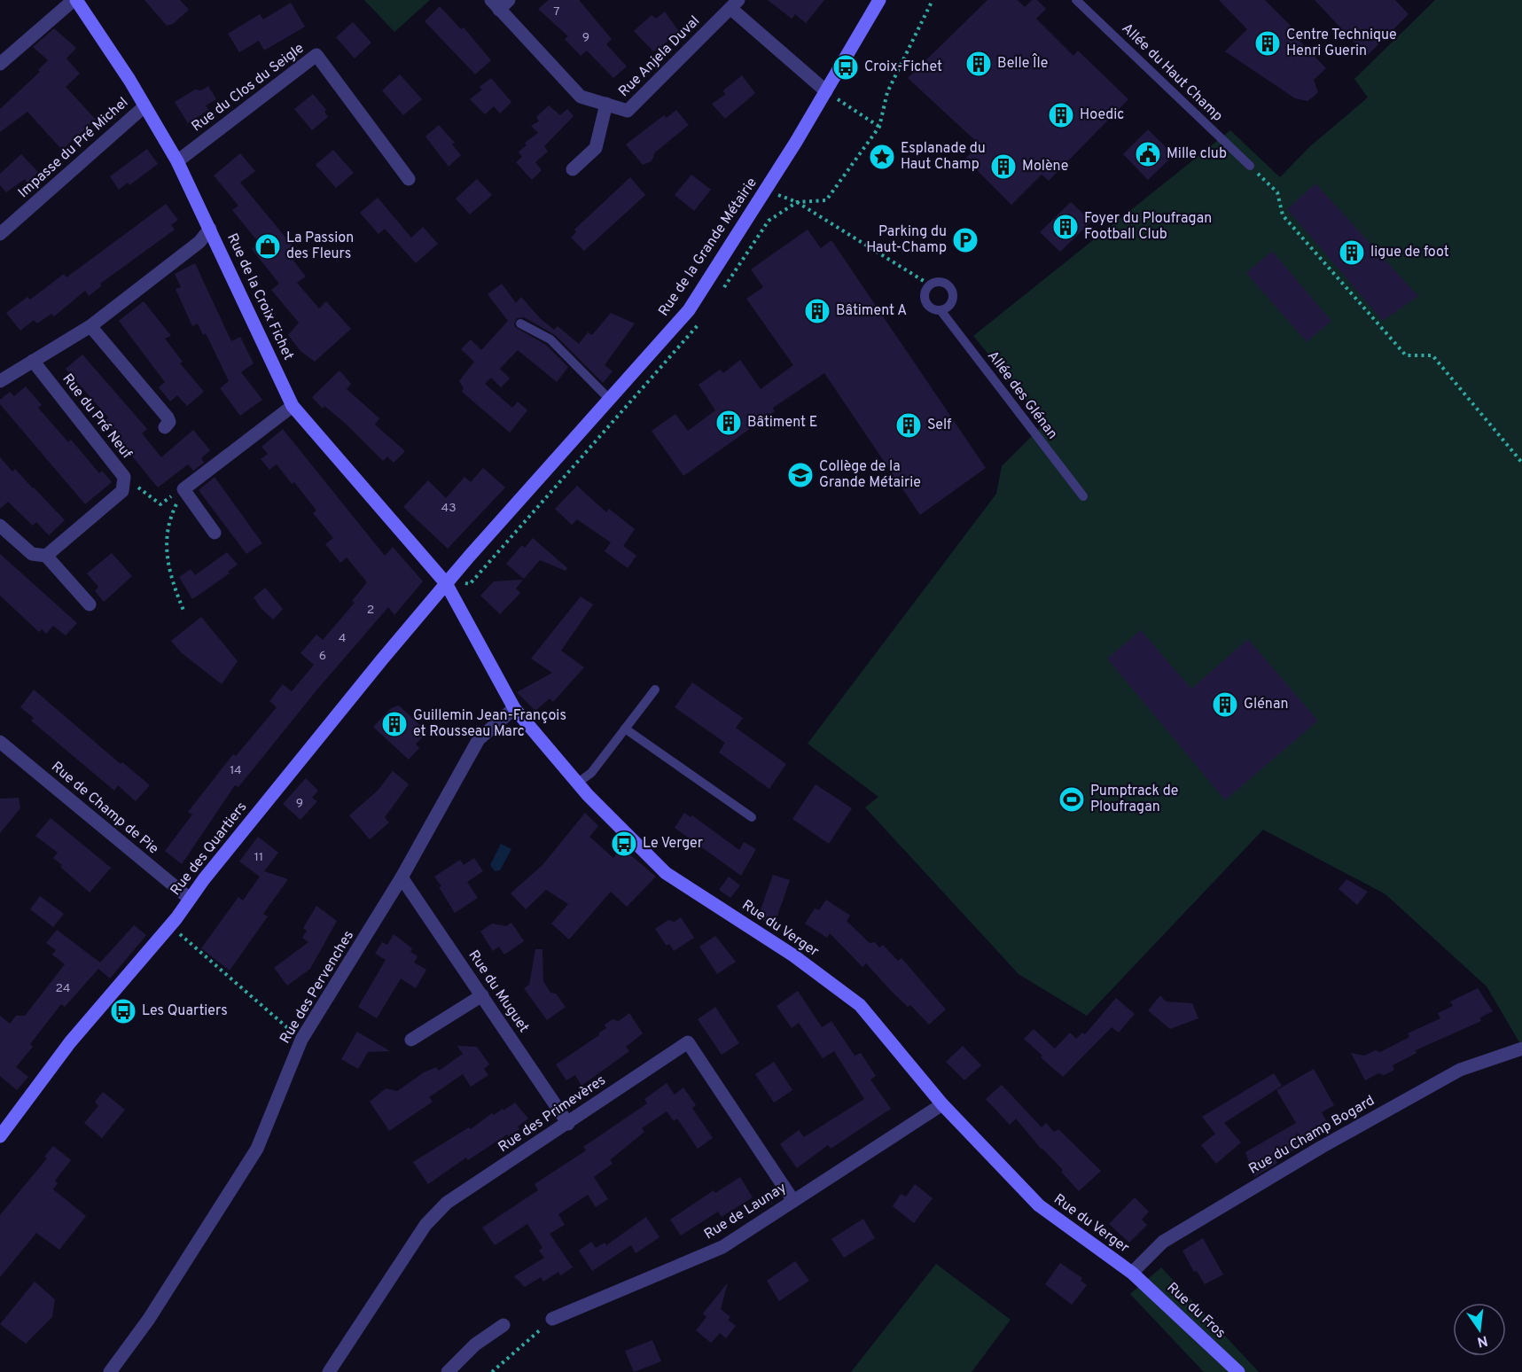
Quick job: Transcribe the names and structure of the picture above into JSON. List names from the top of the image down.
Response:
{
  "streets": {
    "street": [
      "Rue Anjela Duval",
      "Rue du Clos du Seigle",
      "Impasse du Pré Michel",
      "Rue de la Grande Métairie",
      "Rue de la Croix Fichet",
      "Rue du Pré Neuf",
      "Rue de Champ de Pie",
      "Rue des Quartiers",
      "Rue du Verger",
      "Rue des Pervenches",
      "Rue du Muguet",
      "Rue des Primevères",
      "Rue du Champ Bogard",
      "Rue de Launay",
      "Rue du Fros"
    ],
    "lane": ["Allée du Haut Champ", "Allée des Glénan"]
  },
  "crossings": [
    ["Rue Anjela Duval", "Rue de la Grande Métairie"],
    ["Rue du Clos du Seigle", "Rue de la Croix Fichet"],
    ["Impasse du Pré Michel", "Rue de la Croix Fichet"],
    ["Rue de la Grande Métairie", "Rue de la Croix Fichet"],
    ["Rue de la Grande Métairie", "Rue des Quartiers"],
    ["Rue de la Grande Métairie", "Rue du Verger"],
    ["Rue de la Croix Fichet", "Rue des Quartiers"],
    ["Rue de la Croix Fichet", "Rue du Verger"],
    ["Rue de Champ de Pie", "Rue des Quartiers"],
    ["Rue des Quartiers", "Rue du Verger"],
    ["Rue du Verger", "Rue des Pervenches"],
    ["Rue du Verger", "Rue du Champ Bogard"],
    ["Rue du Verger", "Rue de Launay"],
    ["Rue du Verger", "Rue du Fros"],
    ["Rue des Pervenches", "Rue du Muguet"],
    ["Rue du Muguet", "Rue des Primevères"],
    ["Rue des Primevères", "Rue de Launay"],
    ["Rue du Champ Bogard", "Rue du Fros"]
  ],
  "places": {
    "building": [
      "Centre Technique Henri Guerin",
      "Belle Île",
      "Hoedic",
      "Molène",
      "Foyer du Ploufragan Football Club",
      "ligue de foot",
      "Bâtiment A",
      "Bâtiment E",
      "Self",
      "Glénan",
      "Guillemin Jean-François et Rousseau Marc"
    ],
    "bus stop": ["Croix-Fichet", "Le Verger", "Les Quartiers"],
    "public building": ["Mille club"],
    "place": ["Esplanade du Haut Champ"],
    "parking": ["Parking du Haut-Champ"],
    "shop": ["La Passion des Fleurs"],
    "school or university": ["Collège de la Grande Métairie"],
    "sports": ["Pumptrack de Ploufragan"]
  },
  "house_numbers": [
    "7",
    "9",
    "43",
    "2",
    "4",
    "6",
    "14",
    "9",
    "11",
    "24"
  ],
  "north": "bottom"
}
